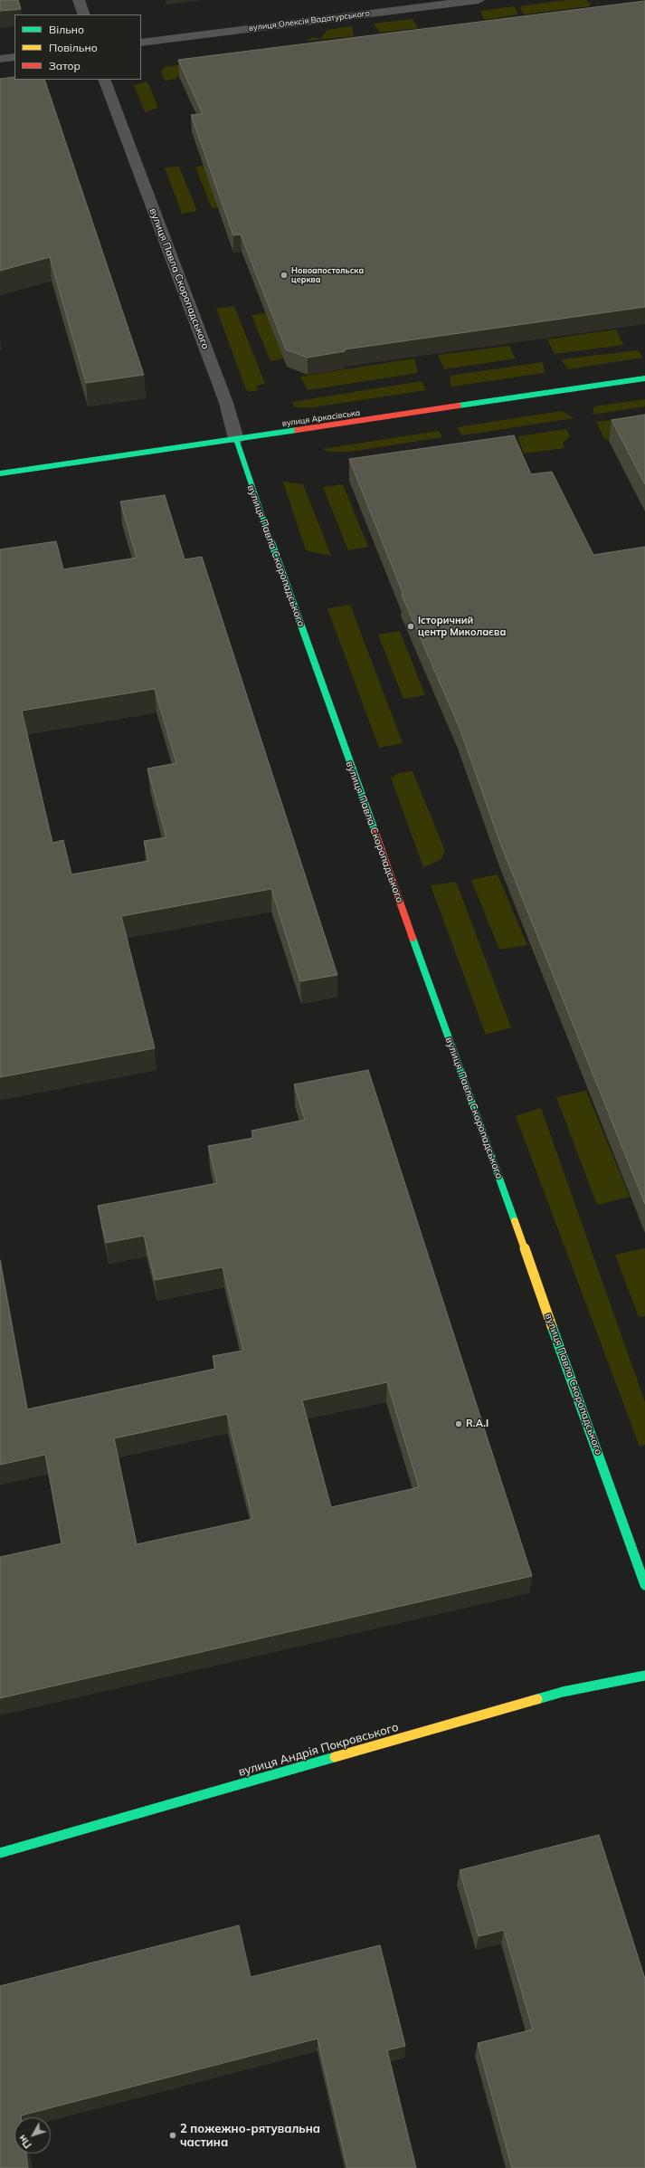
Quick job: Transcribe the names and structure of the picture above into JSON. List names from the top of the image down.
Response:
{
  "streets": {
    "street": [
      "вулиця Олексія Вадатурського",
      "вулиця Павла Скоропадського",
      "вулиця Аркасівська",
      "вулиця Андрія Покровського"
    ]
  },
  "crossings": [
    ["вулиця Павла Скоропадського", "вулиця Аркасівська"]
  ],
  "places": [
    "Новоапостольска церква",
    "Історичний центр Миколаєва",
    "R.A.I",
    "2 пожежно-рятувальна частина"
  ],
  "legend": ["Вільно", "Повільно", "Затор"],
  "north": "bottom left"
}
